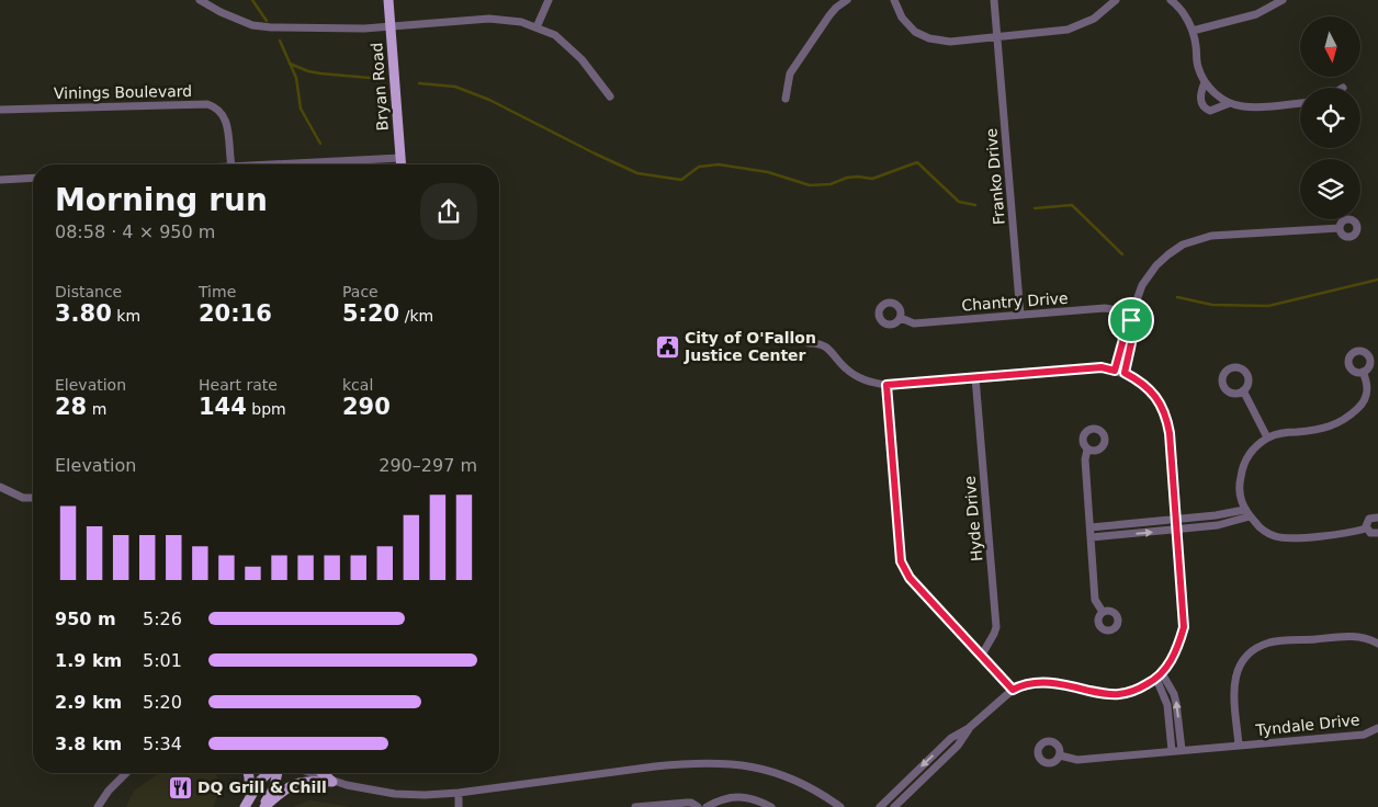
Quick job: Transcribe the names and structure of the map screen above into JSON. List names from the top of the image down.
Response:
{
  "streets": {
    "main road": ["Bryan Road"],
    "street": [
      "Vinings Boulevard",
      "Franko Drive",
      "Chantry Drive",
      "Hyde Drive",
      "Tyndale Drive"
    ]
  },
  "crossings": [
    ["Franko Drive", "Chantry Drive"]
  ],
  "places": {
    "public building": ["City of O'Fallon Justice Center"],
    "restaurant": ["DQ Grill & Chill"]
  },
  "north": "bottom",
  "page": {
    "heading": ["Morning run", "08:58 · 4 × 950 m"],
    "stats": [
      ["Distance", "3.80 km"],
      ["Time", "20:16"],
      ["Pace", "5:20 /km"],
      ["Elevation", "28 m"],
      ["Heart rate", "144 bpm"],
      ["kcal", "290"]
    ],
    "chart": ["Elevation", "290–297 m"],
    "list": [
      {
        "name": "950 m",
        "note": "5:26"
      },
      {
        "name": "1.9 km",
        "note": "5:01"
      },
      {
        "name": "2.9 km",
        "note": "5:20"
      },
      {
        "name": "3.8 km",
        "note": "5:34"
      }
    ]
  }
}
